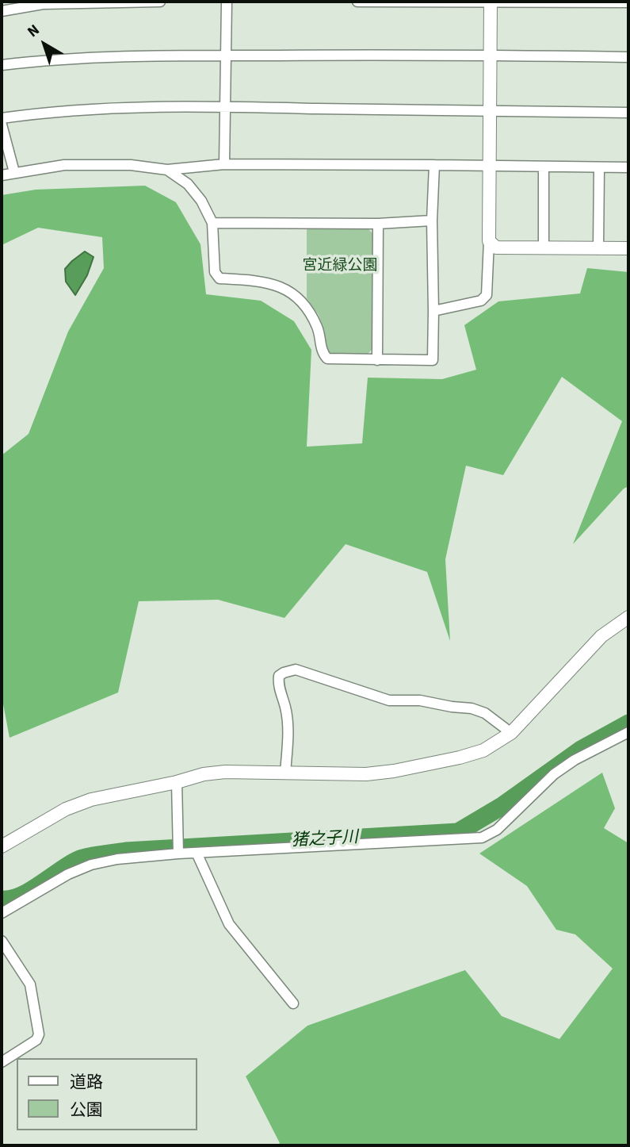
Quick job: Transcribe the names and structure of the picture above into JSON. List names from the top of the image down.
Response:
{
  "water": ["猪之子川"],
  "parks": ["宮近緑公園"],
  "legend": ["道路", "公園"],
  "north": "top left"
}
